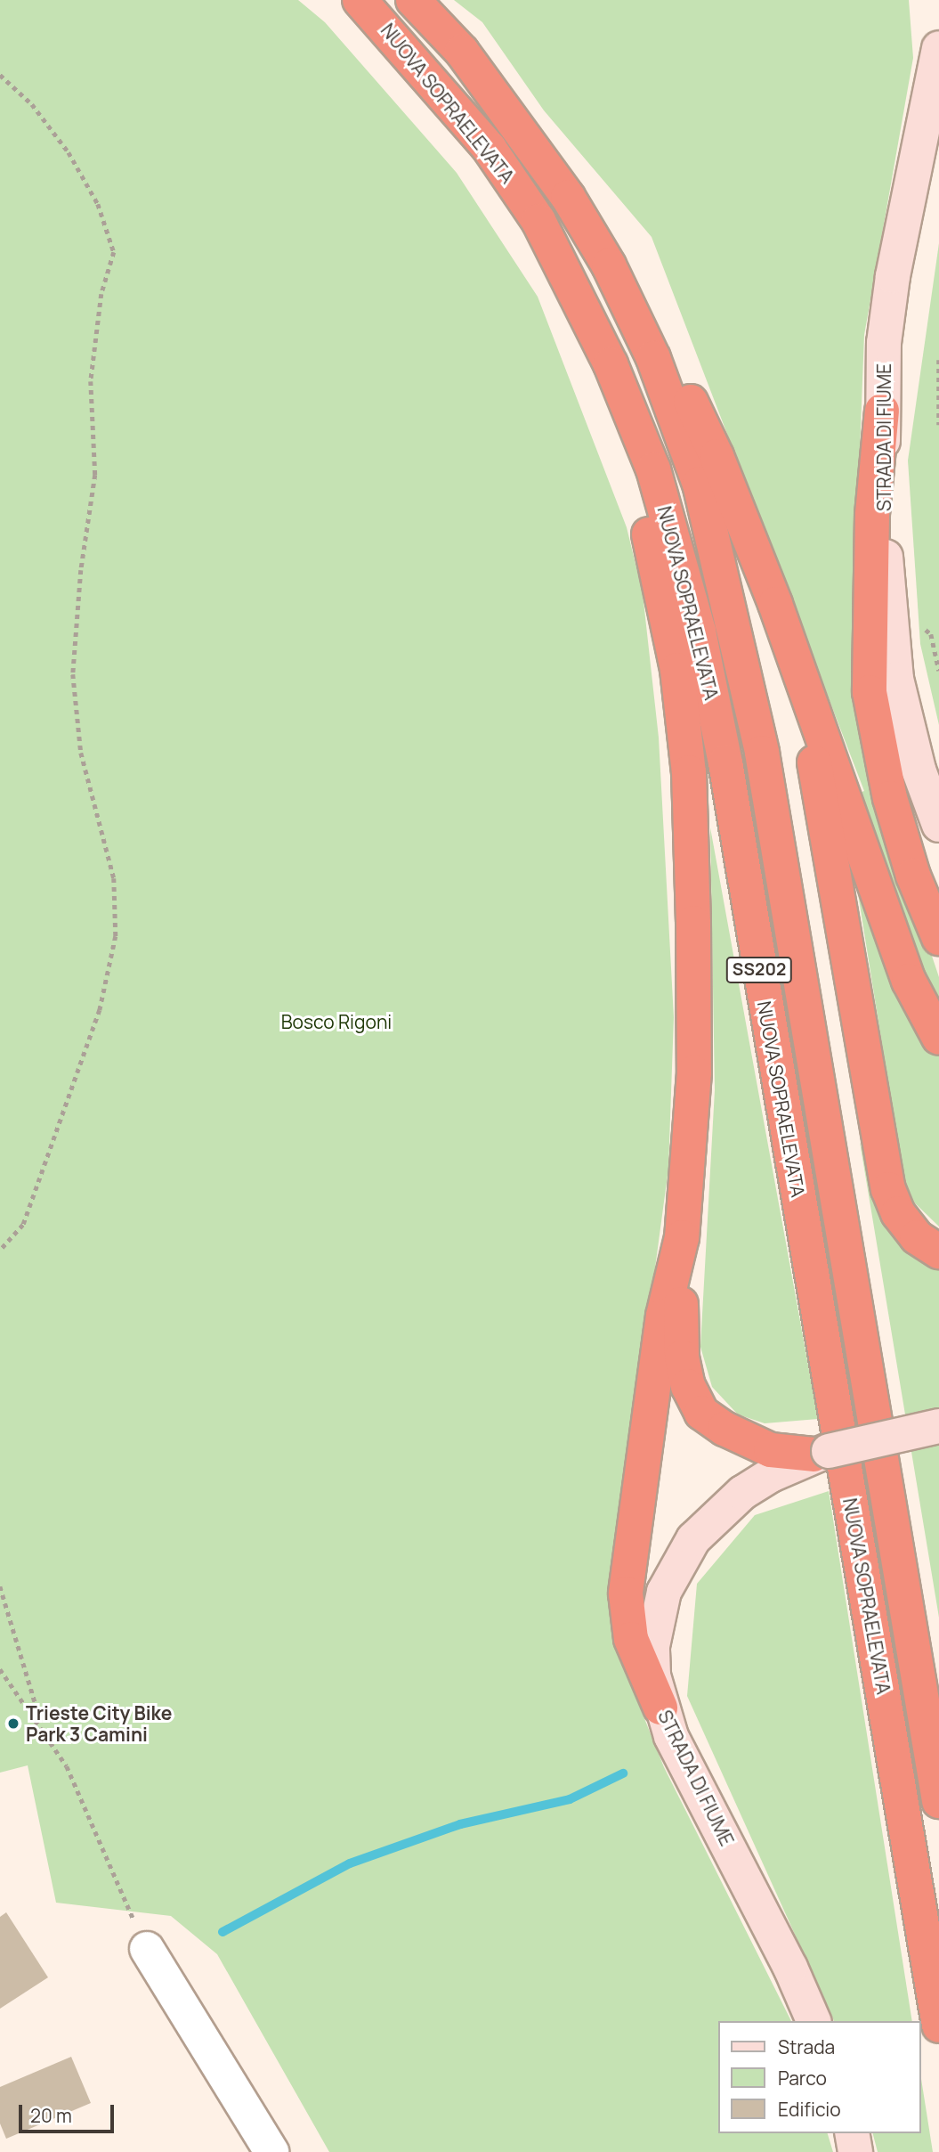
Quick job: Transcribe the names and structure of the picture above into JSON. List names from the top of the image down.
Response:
{
  "streets": {
    "highway": ["NUOVA SOPRAELEVATA", "SS202"],
    "main road": ["STRADA DI FIUME"]
  },
  "parks": ["Bosco Rigoni"],
  "places": ["Trieste City Bike Park 3 Camini"],
  "legend": ["Strada", "Parco", "Edificio"],
  "scale_bar": "20 m"
}
